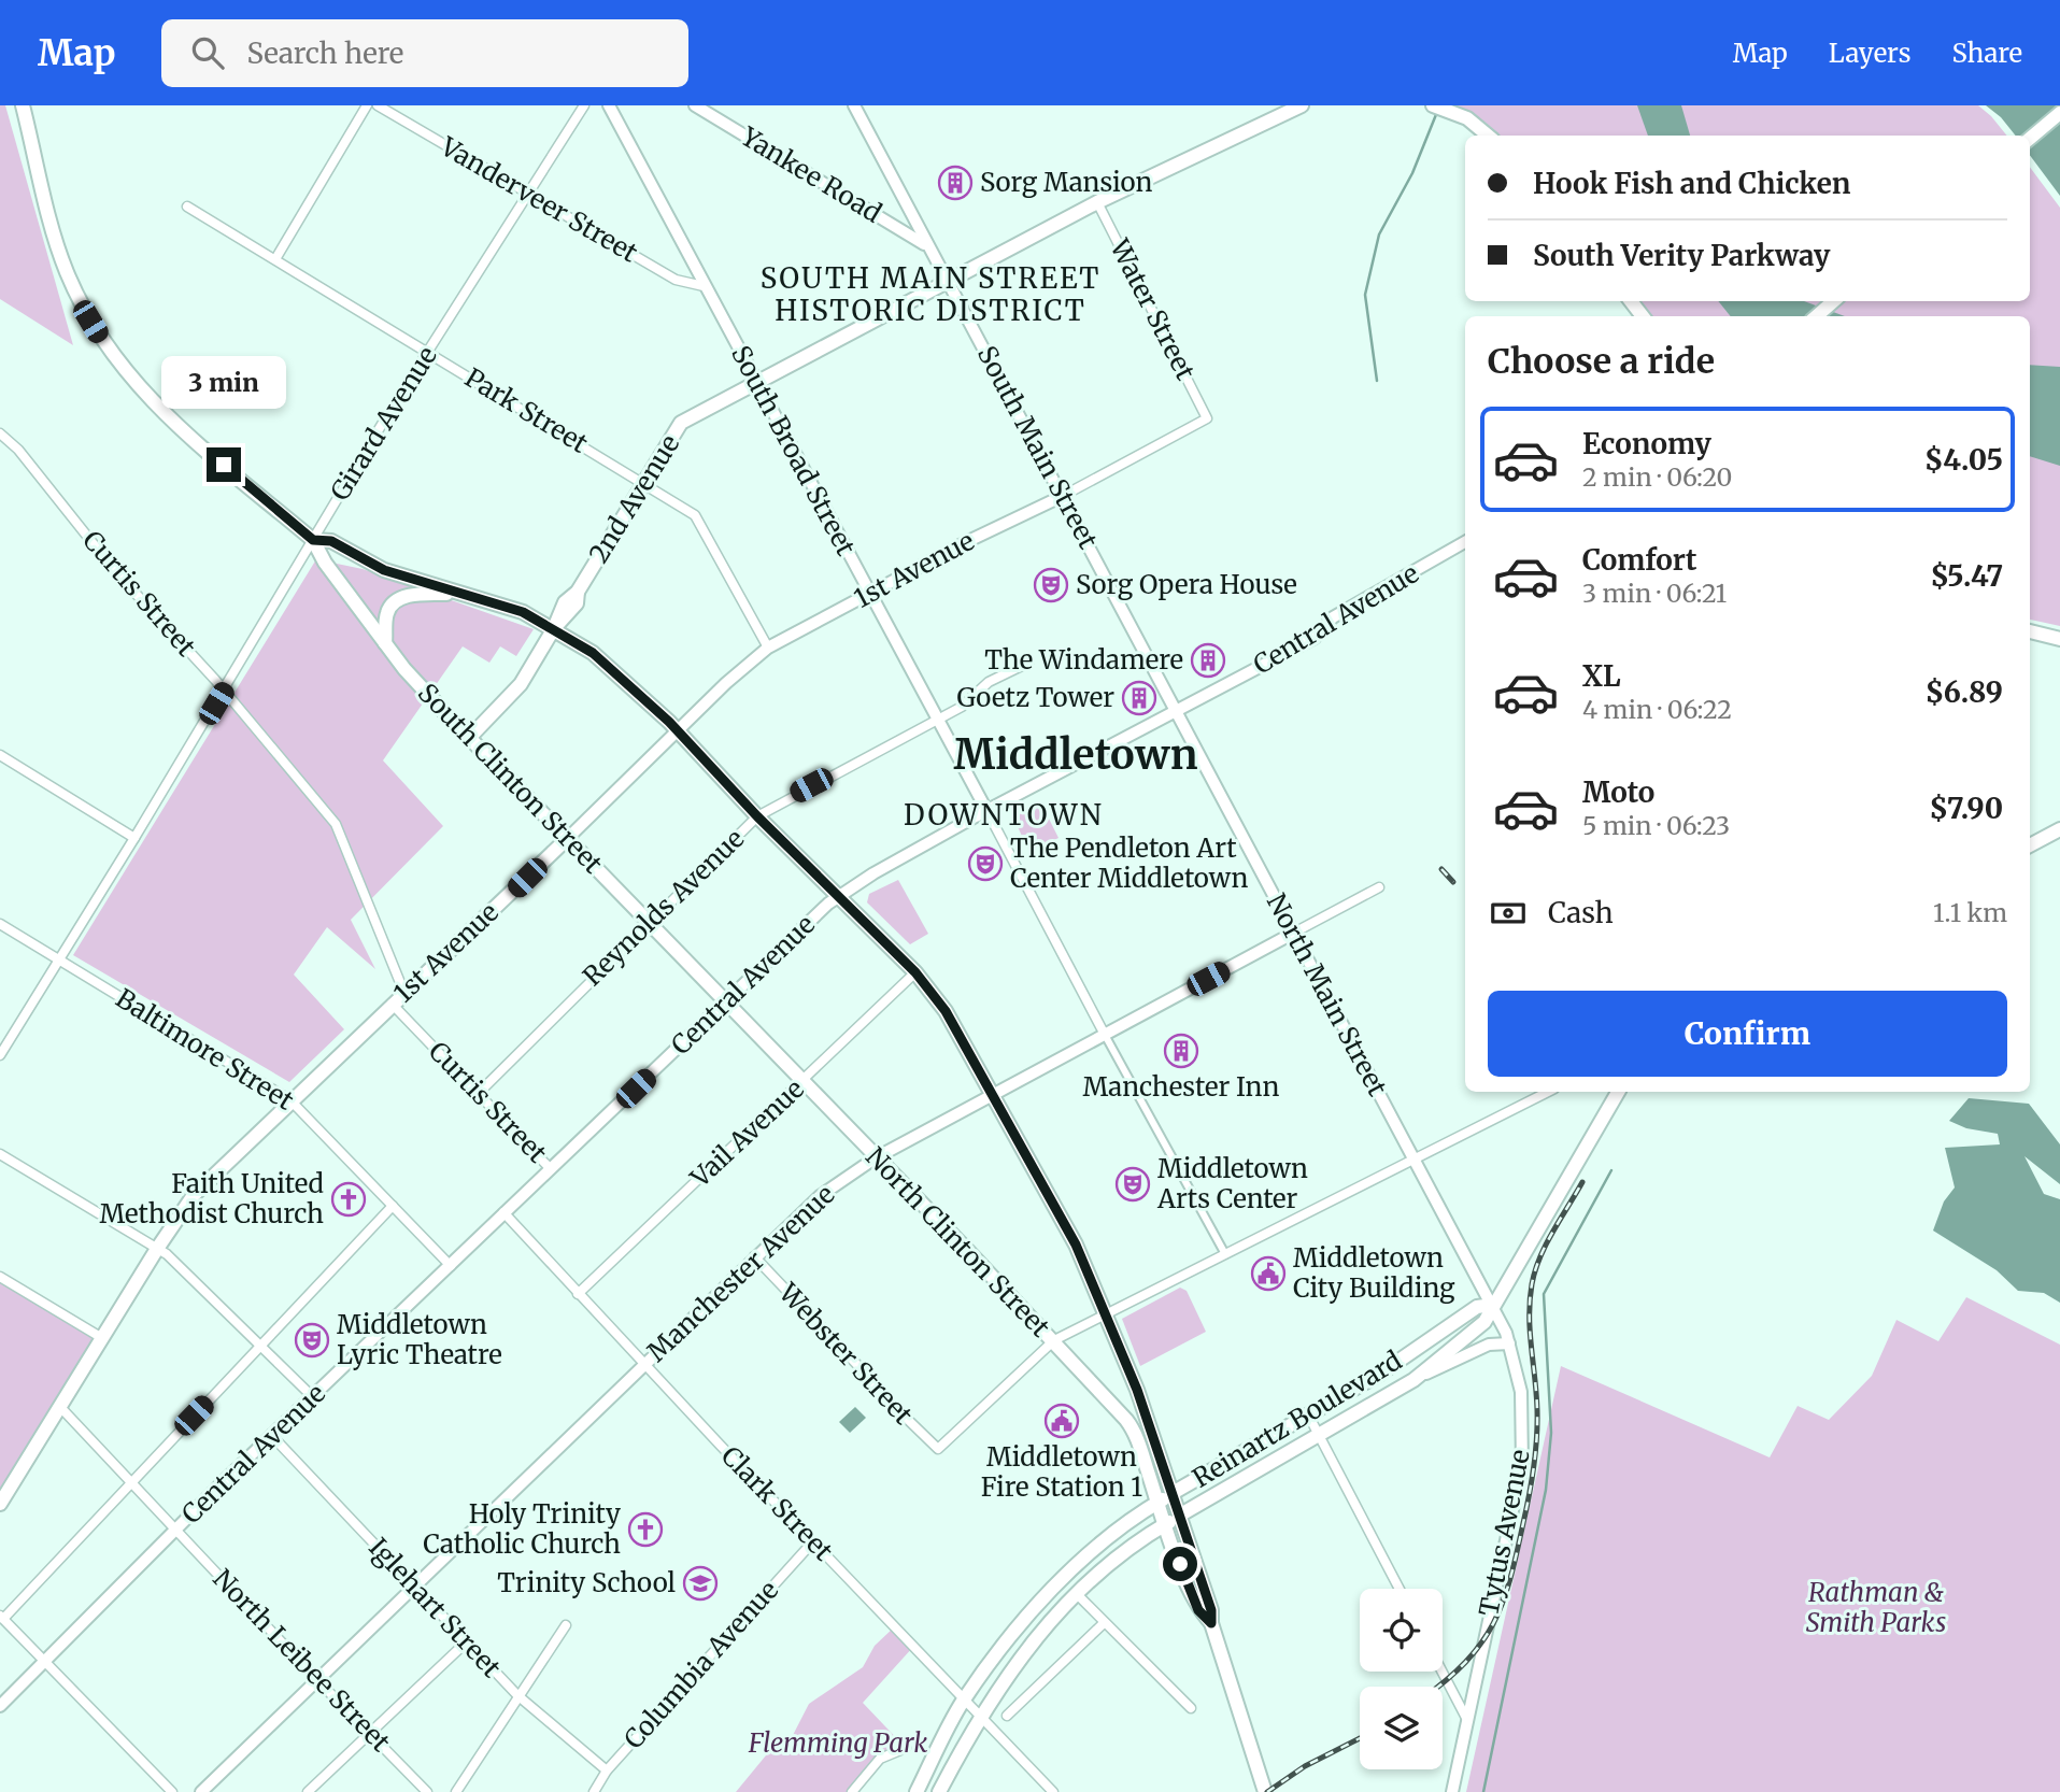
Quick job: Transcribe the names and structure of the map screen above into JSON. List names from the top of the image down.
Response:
{
  "streets": {
    "main road": [
      "2nd Avenue",
      "1st Avenue",
      "South Clinton Street",
      "North Clinton Street",
      "Reinartz Boulevard"
    ],
    "street": [
      "Yankee Road",
      "Vanderveer Street",
      "Water Street",
      "Park Street",
      "Girard Avenue",
      "South Main Street",
      "South Broad Street",
      "Curtis Street",
      "Central Avenue",
      "Reynolds Avenue",
      "North Main Street",
      "Baltimore Street",
      "Vail Avenue",
      "Manchester Avenue",
      "Webster Street",
      "Clark Street",
      "Tytus Avenue",
      "Iglehart Street",
      "North Leibee Street",
      "Columbia Avenue"
    ]
  },
  "crossings": [
    ["Yankee Road", "South Main Street"],
    ["Vanderveer Street", "Girard Avenue"],
    ["Vanderveer Street", "South Broad Street"],
    ["Water Street", "2nd Avenue"],
    ["Water Street", "1st Avenue"],
    ["Park Street", "Girard Avenue"],
    ["Park Street", "2nd Avenue"],
    ["Park Street", "1st Avenue"],
    ["Girard Avenue", "Curtis Street"],
    ["Girard Avenue", "South Clinton Street"],
    ["Girard Avenue", "Baltimore Street"],
    ["South Main Street", "2nd Avenue"],
    ["South Main Street", "1st Avenue"],
    ["South Main Street", "Central Avenue"],
    ["South Main Street", "North Main Street"],
    ["South Broad Street", "2nd Avenue"],
    ["South Broad Street", "1st Avenue"],
    ["South Broad Street", "Central Avenue"],
    ["South Broad Street", "Reynolds Avenue"],
    ["South Broad Street", "Manchester Avenue"],
    ["2nd Avenue", "South Clinton Street"],
    ["1st Avenue", "Curtis Street"],
    ["1st Avenue", "South Clinton Street"],
    ["1st Avenue", "Baltimore Street"],
    ["1st Avenue", "North Leibee Street"],
    ["Curtis Street", "Central Avenue"],
    ["Curtis Street", "Reynolds Avenue"],
    ["Central Avenue", "South Clinton Street"],
    ["Central Avenue", "North Main Street"],
    ["Central Avenue", "Baltimore Street"],
    ["Central Avenue", "North Clinton Street"],
    ["Central Avenue", "Clark Street"],
    ["Central Avenue", "Iglehart Street"],
    ["Central Avenue", "North Leibee Street"],
    ["South Clinton Street", "Reynolds Avenue"],
    ["South Clinton Street", "North Clinton Street"],
    ["North Main Street", "Manchester Avenue"],
    ["North Main Street", "Tytus Avenue"],
    ["Vail Avenue", "North Clinton Street"],
    ["Vail Avenue", "Clark Street"],
    ["North Clinton Street", "Manchester Avenue"],
    ["North Clinton Street", "Webster Street"],
    ["North Clinton Street", "Reinartz Boulevard"],
    ["Manchester Avenue", "Webster Street"],
    ["Manchester Avenue", "Clark Street"],
    ["Manchester Avenue", "Iglehart Street"],
    ["Manchester Avenue", "North Leibee Street"],
    ["Reinartz Boulevard", "Clark Street"],
    ["Reinartz Boulevard", "Tytus Avenue"],
    ["Clark Street", "Columbia Avenue"],
    ["Iglehart Street", "Columbia Avenue"]
  ],
  "districts": ["SOUTH MAIN STREET HISTORIC DISTRICT", "Middletown", "DOWNTOWN"],
  "parks": ["Rathman & Smith Parks", "Flemming Park"],
  "places": {
    "building": [
      "Sorg Mansion",
      "The Windamere",
      "Goetz Tower",
      "Manchester Inn"
    ],
    "theatre": [
      "Sorg Opera House",
      "The Pendleton Art Center Middletown",
      "Middletown Arts Center",
      "Middletown Lyric Theatre"
    ],
    "church": ["Faith United Methodist Church", "Holy Trinity Catholic Church"],
    "public building": ["Middletown City Building", "Middletown Fire Station 1"],
    "school or university": ["Trinity School"]
  },
  "page": {
    "header": "Map",
    "search": "Search here",
    "nav": ["Map", "Layers", "Share"],
    "banner": ["Hook Fish and Chicken", "South Verity Parkway"],
    "heading": "Choose a ride",
    "bubble": "3 min",
    "list": [
      {
        "name": "Economy",
        "note": "2 min · 06:20",
        "value": "$4.05"
      },
      {
        "name": "Comfort",
        "note": "3 min · 06:21",
        "value": "$5.47"
      },
      {
        "name": "XL",
        "note": "4 min · 06:22",
        "value": "$6.89"
      },
      {
        "name": "Moto",
        "note": "5 min · 06:23",
        "value": "$7.90"
      }
    ],
    "pay": ["Cash", "1.1 km"],
    "buttons": "Confirm"
  }
}
